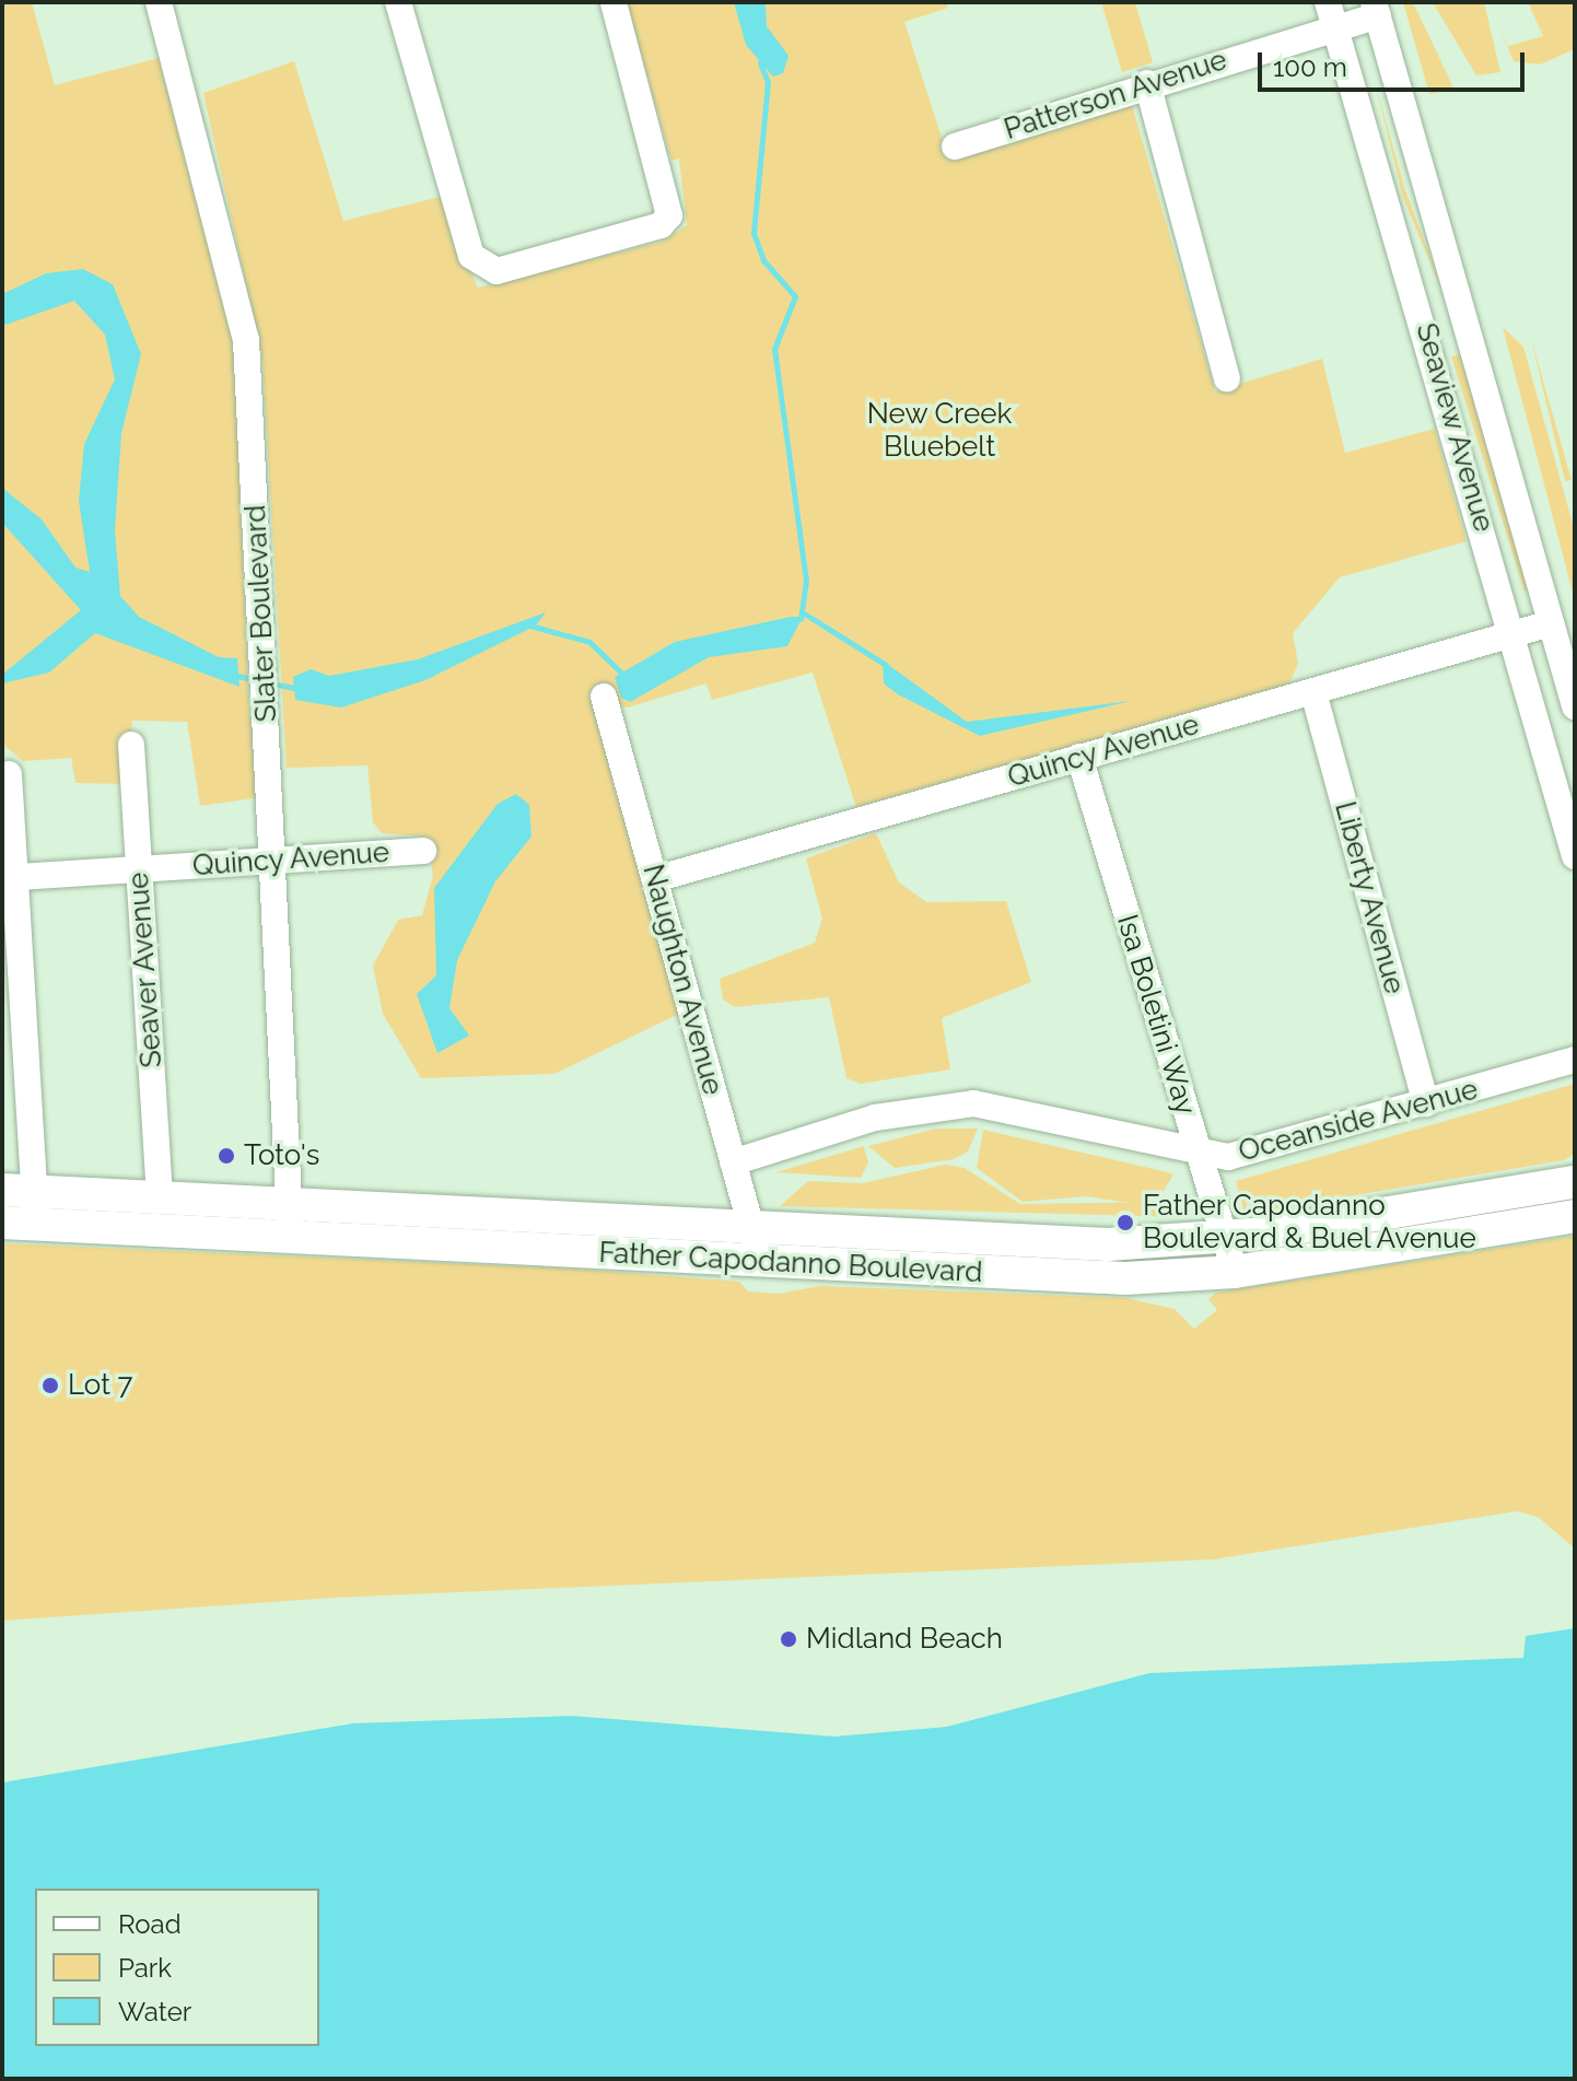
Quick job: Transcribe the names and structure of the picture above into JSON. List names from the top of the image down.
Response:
{
  "streets": {
    "main road": ["Father Capodanno Boulevard"],
    "street": [
      "Patterson Avenue",
      "Seaview Avenue",
      "Slater Boulevard",
      "Quincy Avenue",
      "Liberty Avenue",
      "Seaver Avenue",
      "Naughton Avenue",
      "Isa Boletini Way",
      "Oceanside Avenue"
    ]
  },
  "crossings": [
    ["Patterson Avenue", "Seaview Avenue"],
    ["Seaview Avenue", "Quincy Avenue"],
    ["Slater Boulevard", "Quincy Avenue"],
    ["Slater Boulevard", "Father Capodanno Boulevard"],
    ["Quincy Avenue", "Liberty Avenue"],
    ["Quincy Avenue", "Seaver Avenue"],
    ["Quincy Avenue", "Naughton Avenue"],
    ["Quincy Avenue", "Isa Boletini Way"],
    ["Liberty Avenue", "Oceanside Avenue"],
    ["Seaver Avenue", "Father Capodanno Boulevard"],
    ["Naughton Avenue", "Oceanside Avenue"],
    ["Naughton Avenue", "Father Capodanno Boulevard"],
    ["Isa Boletini Way", "Oceanside Avenue"],
    ["Isa Boletini Way", "Father Capodanno Boulevard"]
  ],
  "parks": ["New Creek Bluebelt"],
  "places": [
    "Toto's",
    "Father Capodanno Boulevard & Buel Avenue",
    "Lot 7",
    "Midland Beach"
  ],
  "legend": ["Road", "Park", "Water"],
  "scale_bar": "100 m"
}
